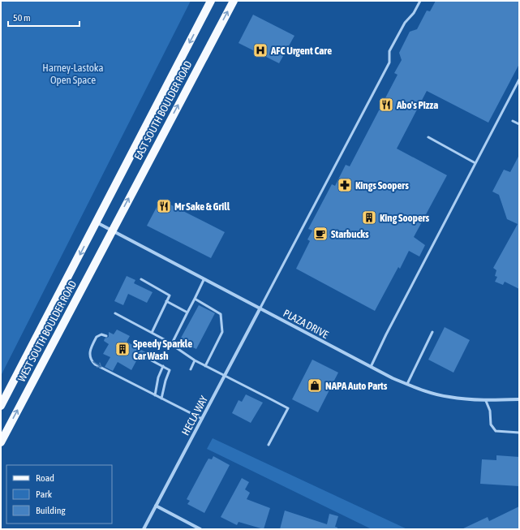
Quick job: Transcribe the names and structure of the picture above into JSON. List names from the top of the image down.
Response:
{
  "streets": {
    "main road": ["EAST SOUTH BOULDER ROAD", "WEST SOUTH BOULDER ROAD"],
    "street": ["PLAZA DRIVE", "HECLA WAY"]
  },
  "crossings": [
    ["EAST SOUTH BOULDER ROAD", "PLAZA DRIVE"],
    ["EAST SOUTH BOULDER ROAD", "WEST SOUTH BOULDER ROAD"],
    ["PLAZA DRIVE", "WEST SOUTH BOULDER ROAD"],
    ["PLAZA DRIVE", "HECLA WAY"]
  ],
  "parks": ["Harney-Lastoka Open Space"],
  "places": {
    "hospital": ["AFC Urgent Care"],
    "restaurant": ["Abo's Pizza", "Mr Sake & Grill"],
    "pharmacy": ["Kings Soopers"],
    "building": ["King Soopers", "Speedy Sparkle Car Wash"],
    "cafe": ["Starbucks"],
    "shop": ["NAPA Auto Parts"]
  },
  "legend": ["Road", "Park", "Building"],
  "scale_bar": "50 m"
}
